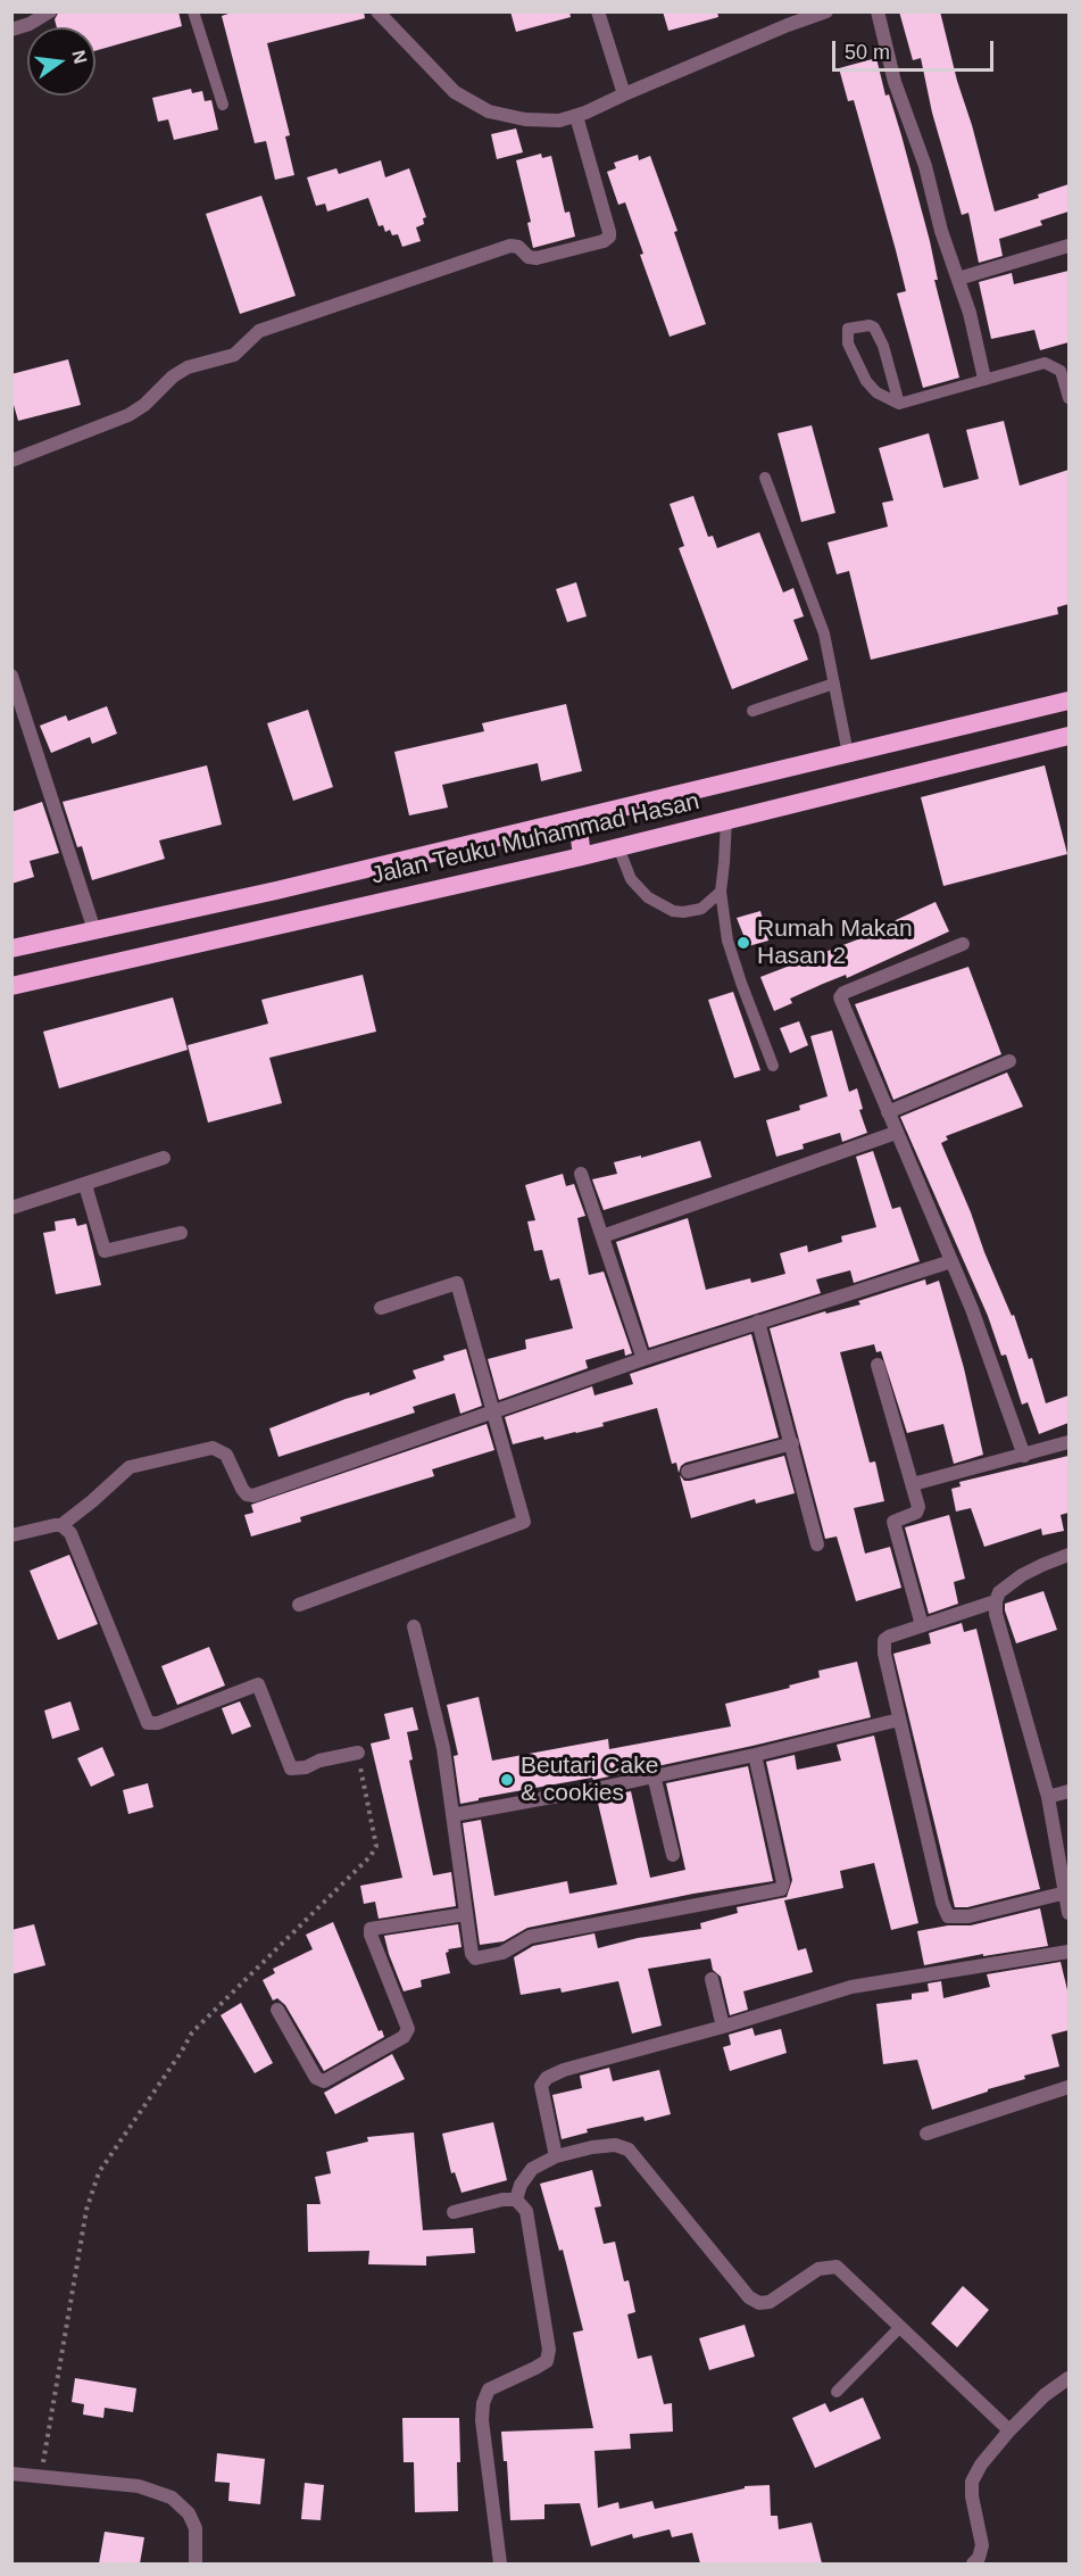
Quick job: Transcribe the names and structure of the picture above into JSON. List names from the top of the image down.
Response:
{
  "streets": {
    "highway": ["Jalan Teuku Muhammad Hasan"]
  },
  "places": ["Rumah Makan Hasan 2", "Beutari Cake & cookies"],
  "scale_bar": "50 m",
  "north": "right"
}
